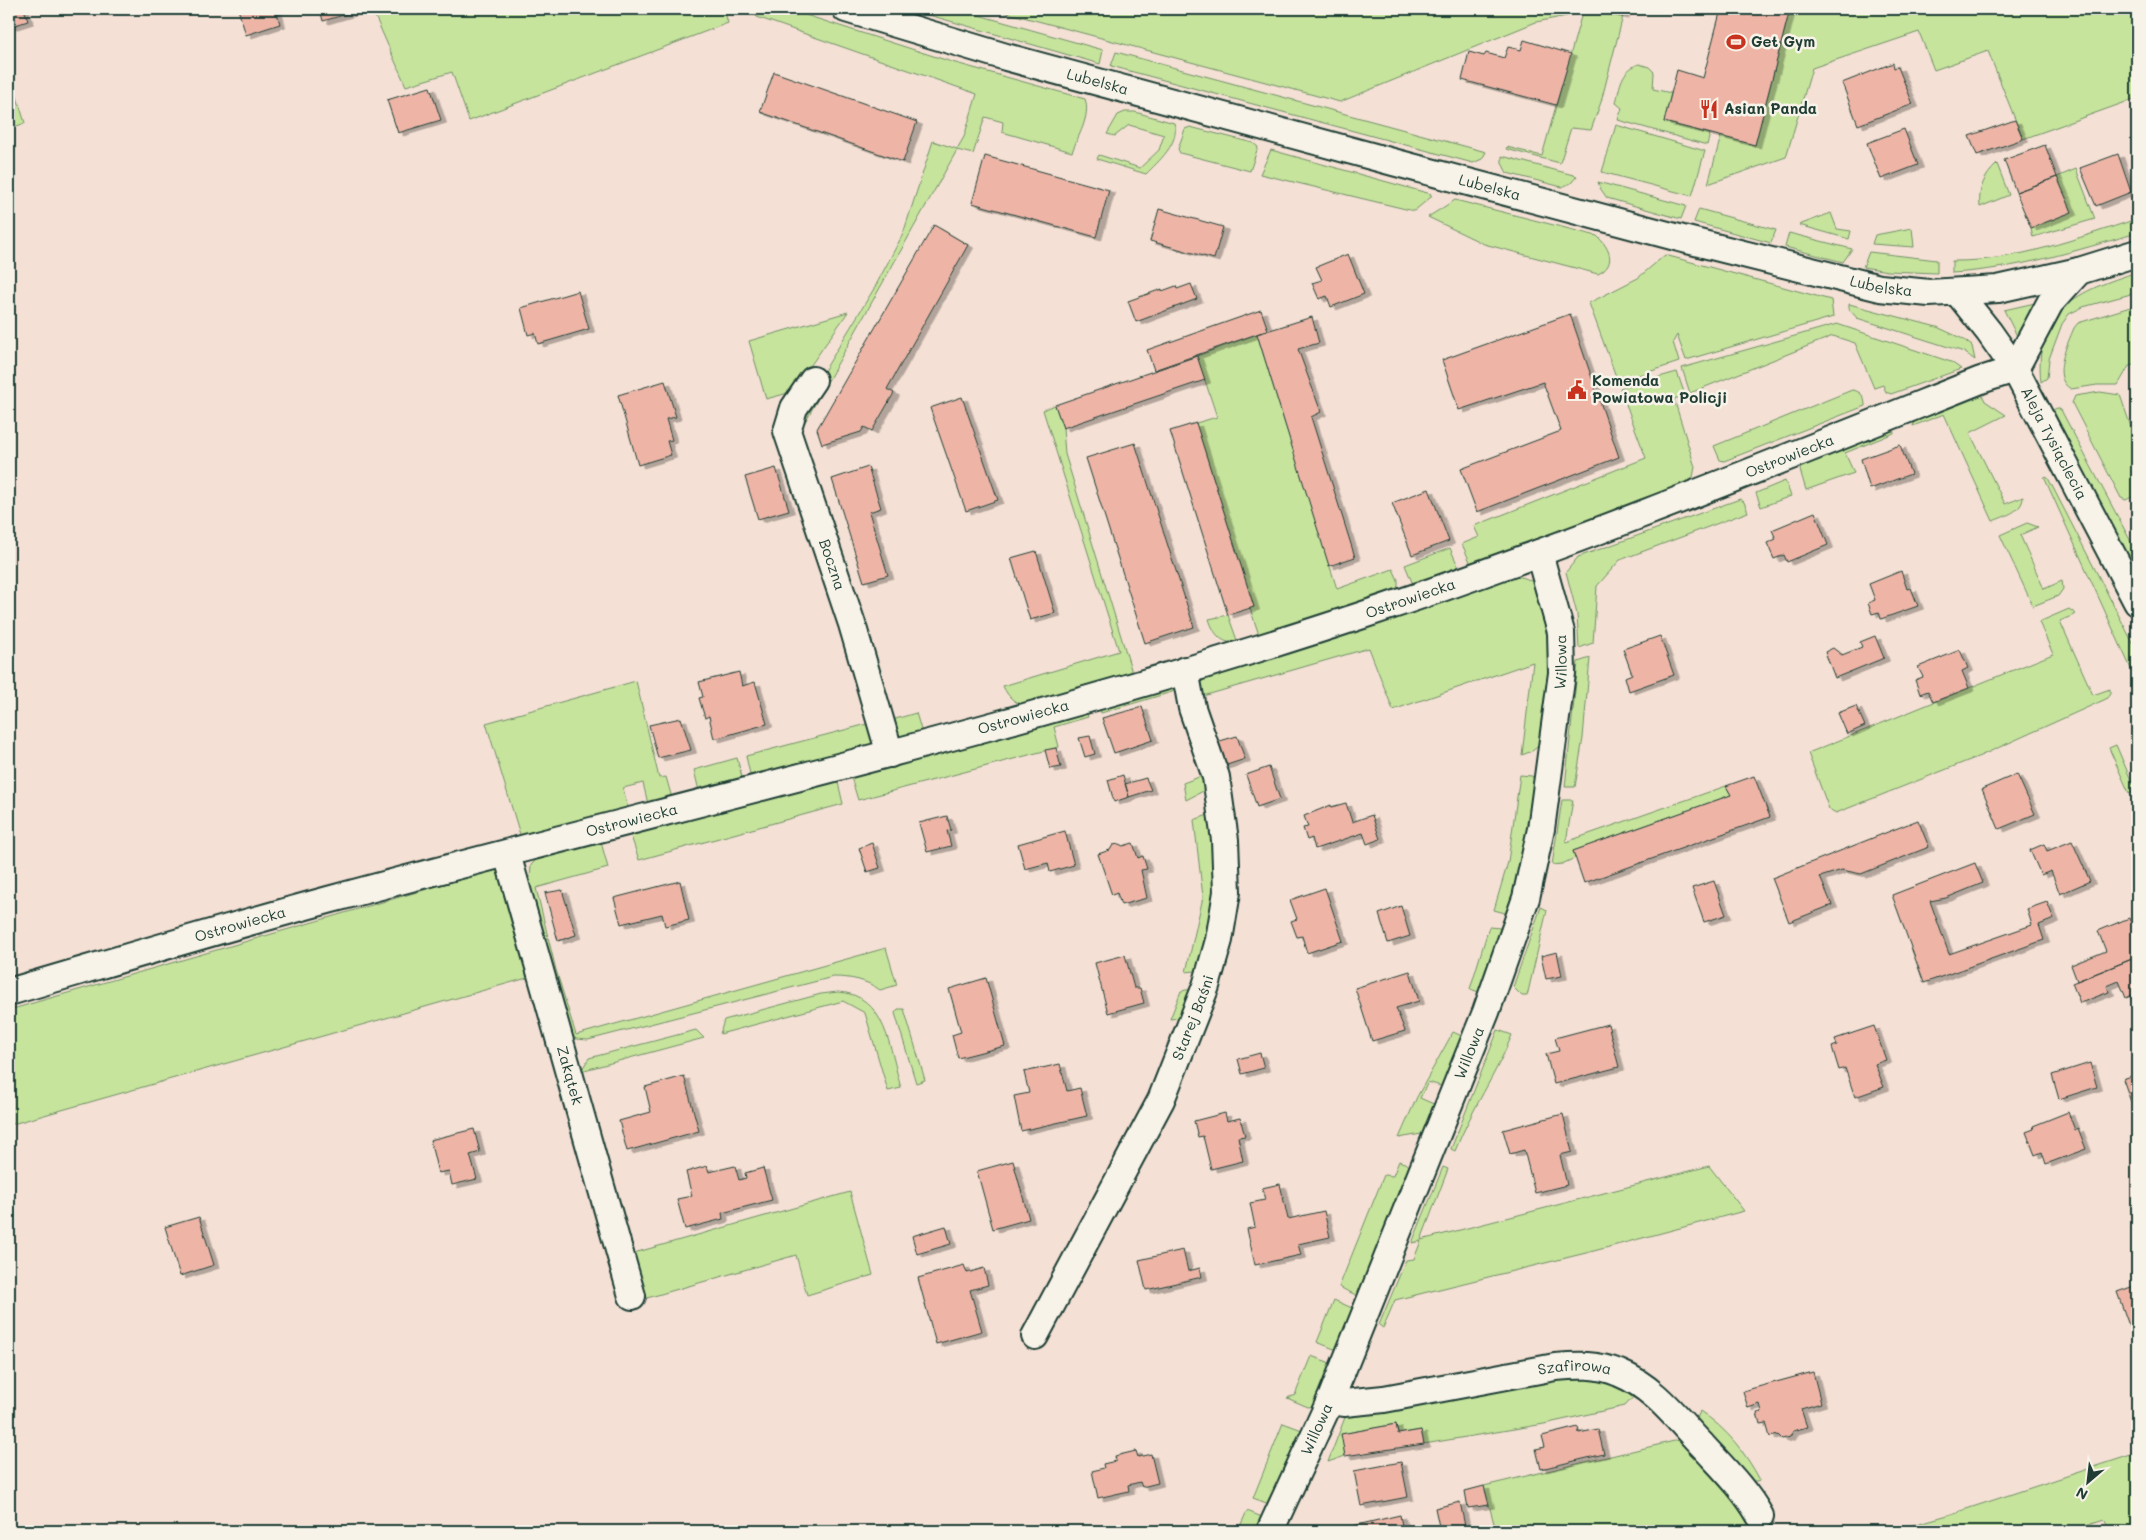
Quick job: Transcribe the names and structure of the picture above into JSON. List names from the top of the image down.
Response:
{
  "streets": {
    "street": [
      "Lubelska",
      "Aleja Tysiąclecia",
      "Ostrowiecka",
      "Boczna",
      "Willowa",
      "Starej Baśni",
      "Zakątek",
      "Szafirowa"
    ]
  },
  "crossings": [
    ["Lubelska", "Aleja Tysiąclecia"],
    ["Aleja Tysiąclecia", "Ostrowiecka"],
    ["Ostrowiecka", "Boczna"],
    ["Ostrowiecka", "Willowa"],
    ["Ostrowiecka", "Starej Baśni"],
    ["Ostrowiecka", "Zakątek"],
    ["Willowa", "Szafirowa"]
  ],
  "places": {
    "sports": ["Get Gym"],
    "restaurant": ["Asian Panda"],
    "public building": ["Komenda Powiatowa Policji"]
  },
  "north": "bottom left"
}
